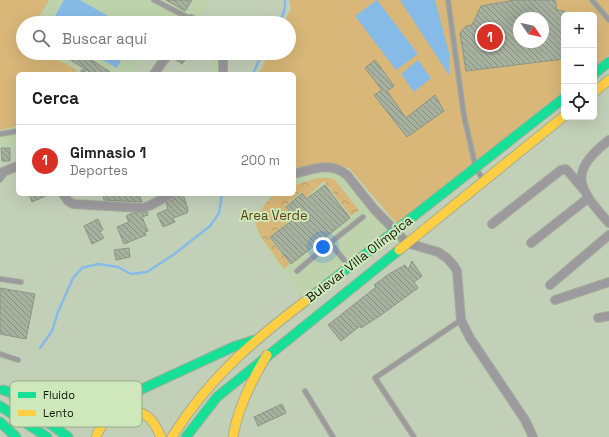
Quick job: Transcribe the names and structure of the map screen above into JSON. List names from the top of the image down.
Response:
{
  "streets": {
    "main road": ["Bulevar Villa Olímpica"]
  },
  "parks": ["Area Verde"],
  "legend": ["Fluido", "Lento"],
  "north": "bottom right",
  "page": {
    "map_buttons": ["+", "−"],
    "search": "Buscar aquí",
    "pins": "1",
    "heading": "Cerca",
    "list": [
      {
        "mark": "1",
        "name": "Gimnasio 1",
        "note": "Deportes",
        "value": "200 m"
      }
    ]
  }
}
